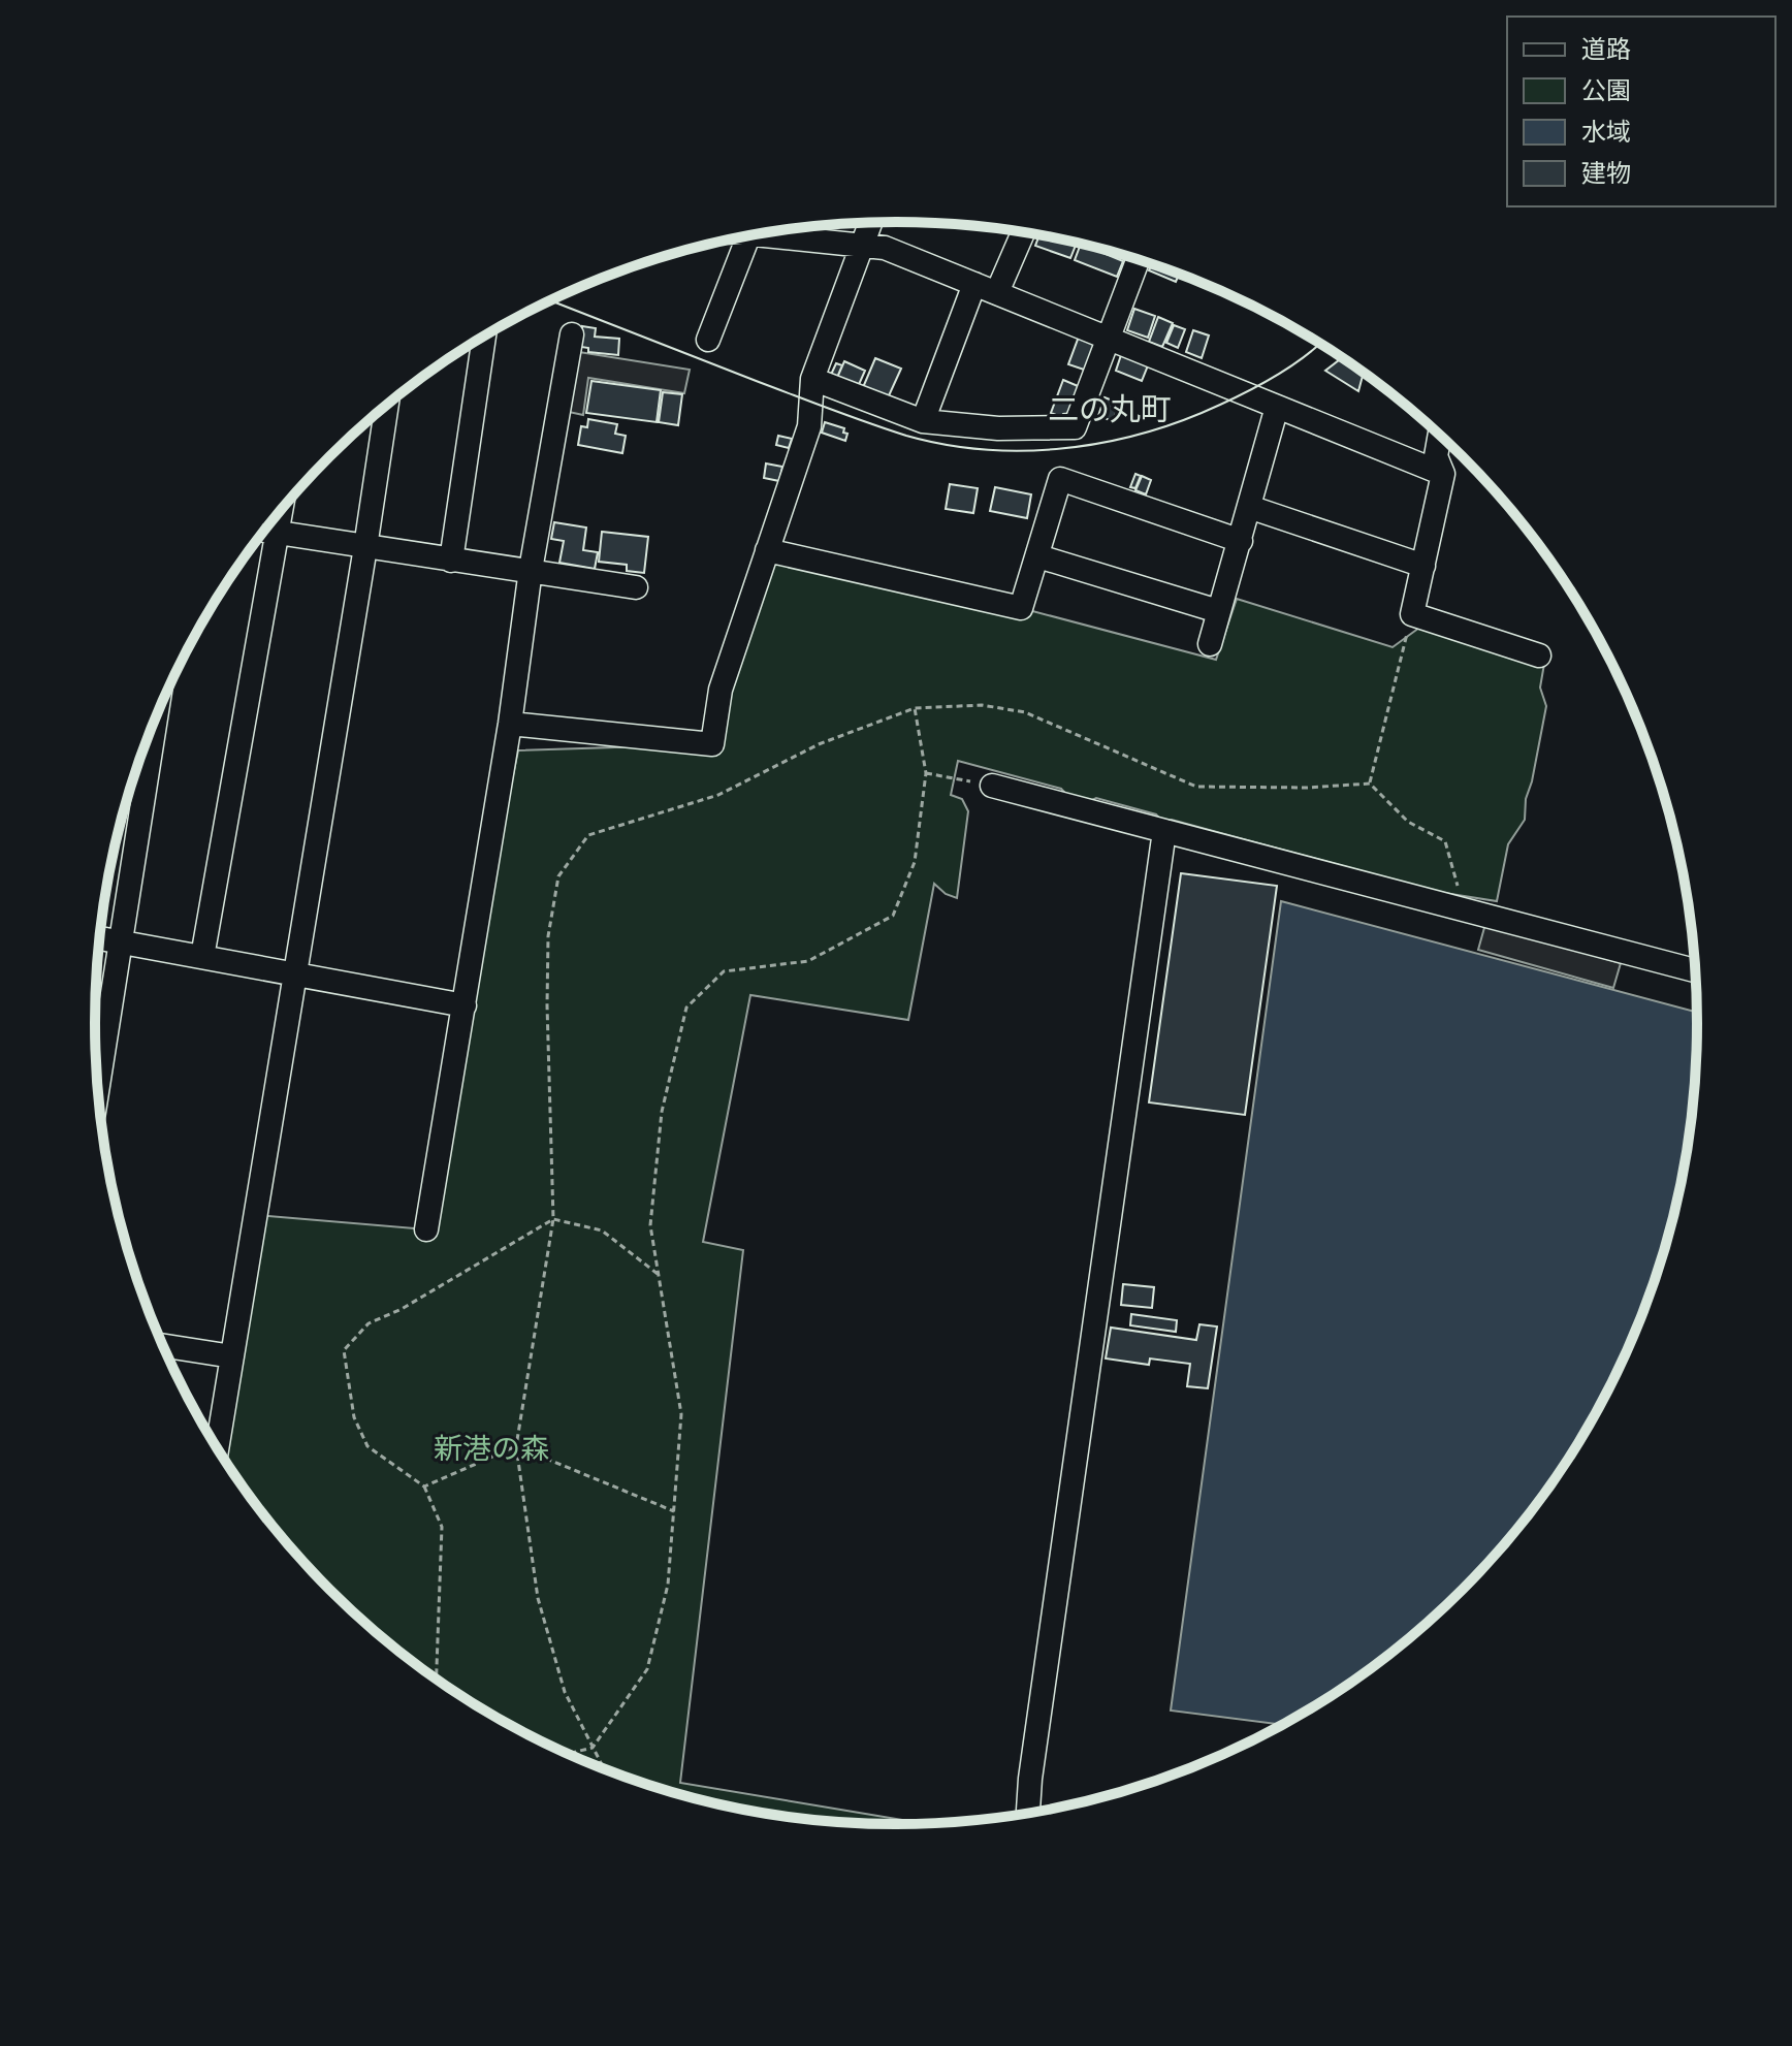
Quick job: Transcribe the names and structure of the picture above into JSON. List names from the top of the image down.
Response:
{
  "districts": ["二の丸町"],
  "parks": ["新港の森"],
  "legend": [
    "道路",
    "公園",
    "水域",
    "建物"
  ]
}
